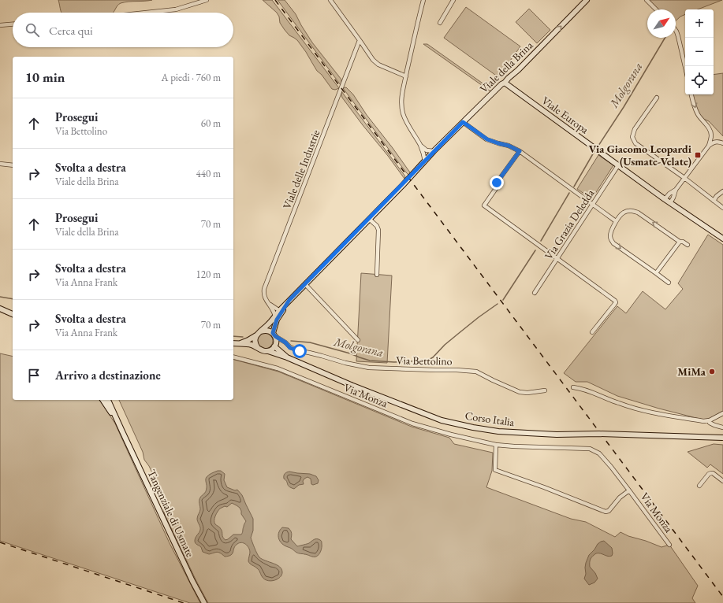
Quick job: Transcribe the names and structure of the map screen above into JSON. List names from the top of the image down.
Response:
{
  "streets": {
    "main road": [
      "Viale della Brina",
      "Viale Europa",
      "Corso Italia",
      "Tangenziale di Usmate"
    ],
    "street": [
      "Viale delle Industrie",
      "Via Grazia Deledda",
      "Via Bettolino",
      "Via Monza"
    ]
  },
  "crossings": [
    ["Viale della Brina", "Viale Europa"],
    ["Viale Europa", "Via Grazia Deledda"],
    ["Via Bettolino", "Corso Italia"]
  ],
  "one_way": ["Viale della Brina"],
  "water": ["Molgorana"],
  "places": {
    "transit": ["Via Giacomo Leopardi (Usmate-Velate)"],
    "other": ["MiMa"]
  },
  "north": "top right",
  "page": {
    "map_buttons": ["+", "−"],
    "search": "Cerca qui",
    "heading": ["10 min", "A piedi · 760 m"],
    "list": [
      ["Prosegui", "Via Bettolino", "60 m"],
      ["Svolta a destra", "Viale della Brina", "440 m"],
      ["Prosegui", "Viale della Brina", "70 m"],
      ["Svolta a destra", "Via Anna Frank", "120 m"],
      ["Svolta a destra", "Via Anna Frank", "70 m"],
      "Arrivo a destinazione"
    ]
  }
}
